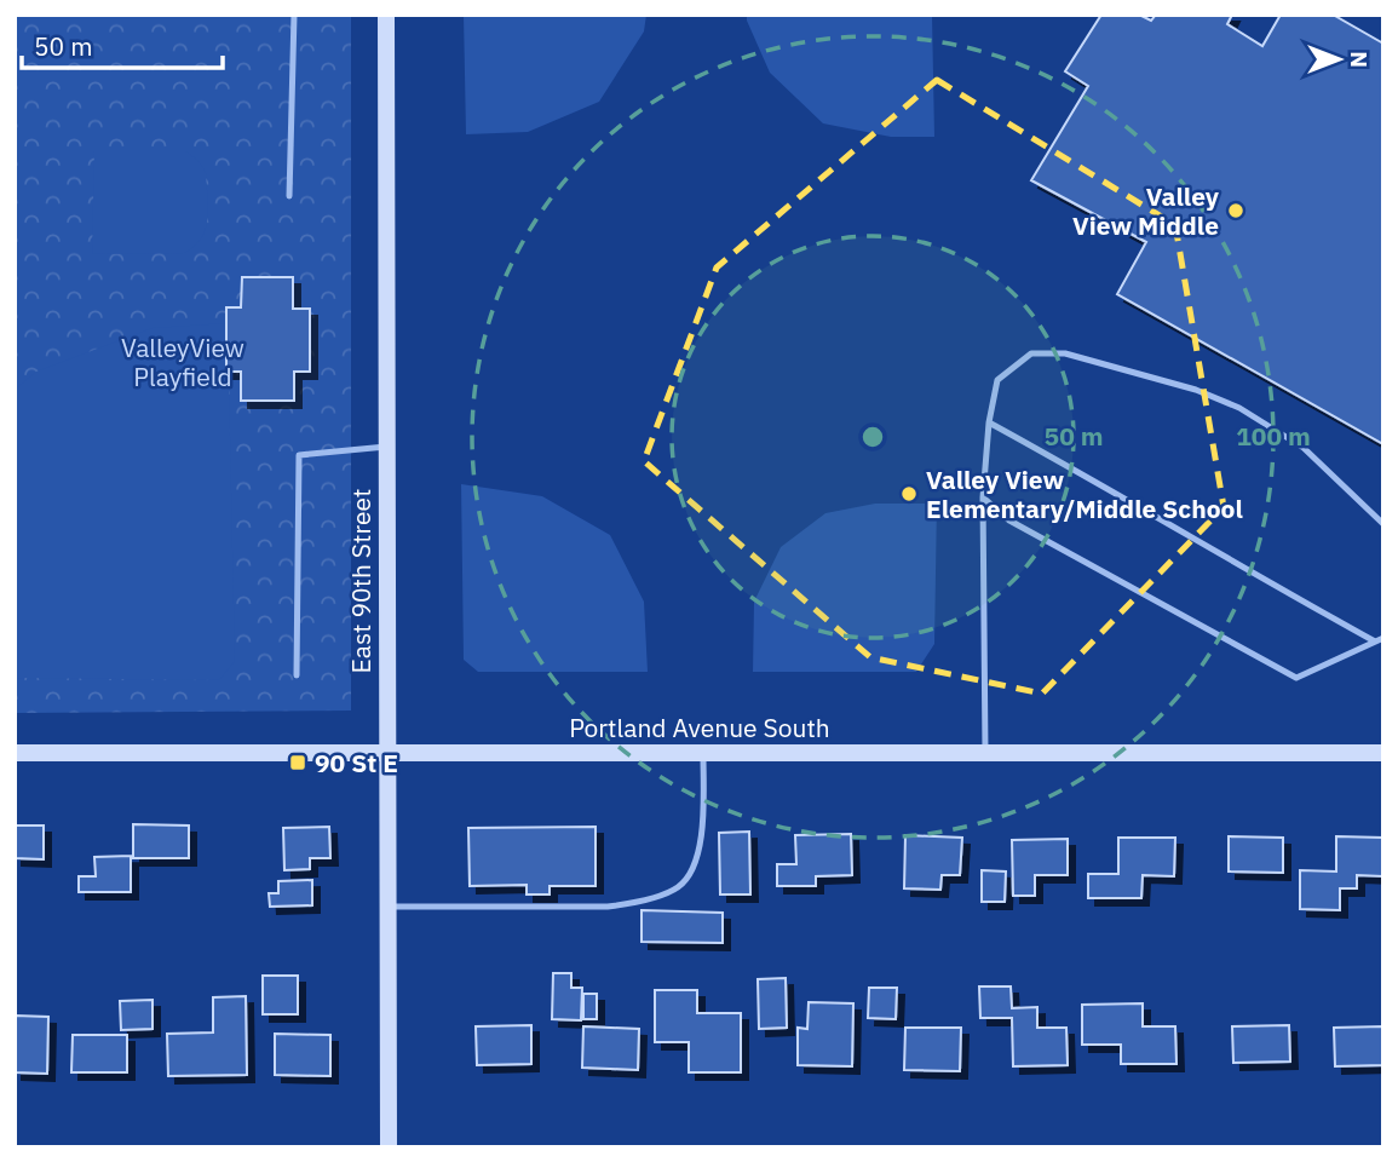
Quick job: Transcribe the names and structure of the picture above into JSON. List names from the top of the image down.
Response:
{
  "streets": {
    "main road": ["East 90th Street", "Portland Avenue South"]
  },
  "crossings": [
    ["East 90th Street", "Portland Avenue South"]
  ],
  "parks": ["ValleyView Playfield"],
  "places": {
    "other": ["Valley View Middle", "Valley View Elementary/Middle School"],
    "transit": ["90 St E"]
  },
  "scale_bar": "50 m",
  "north": "right",
  "rings": ["50 m", "100 m"]
}
